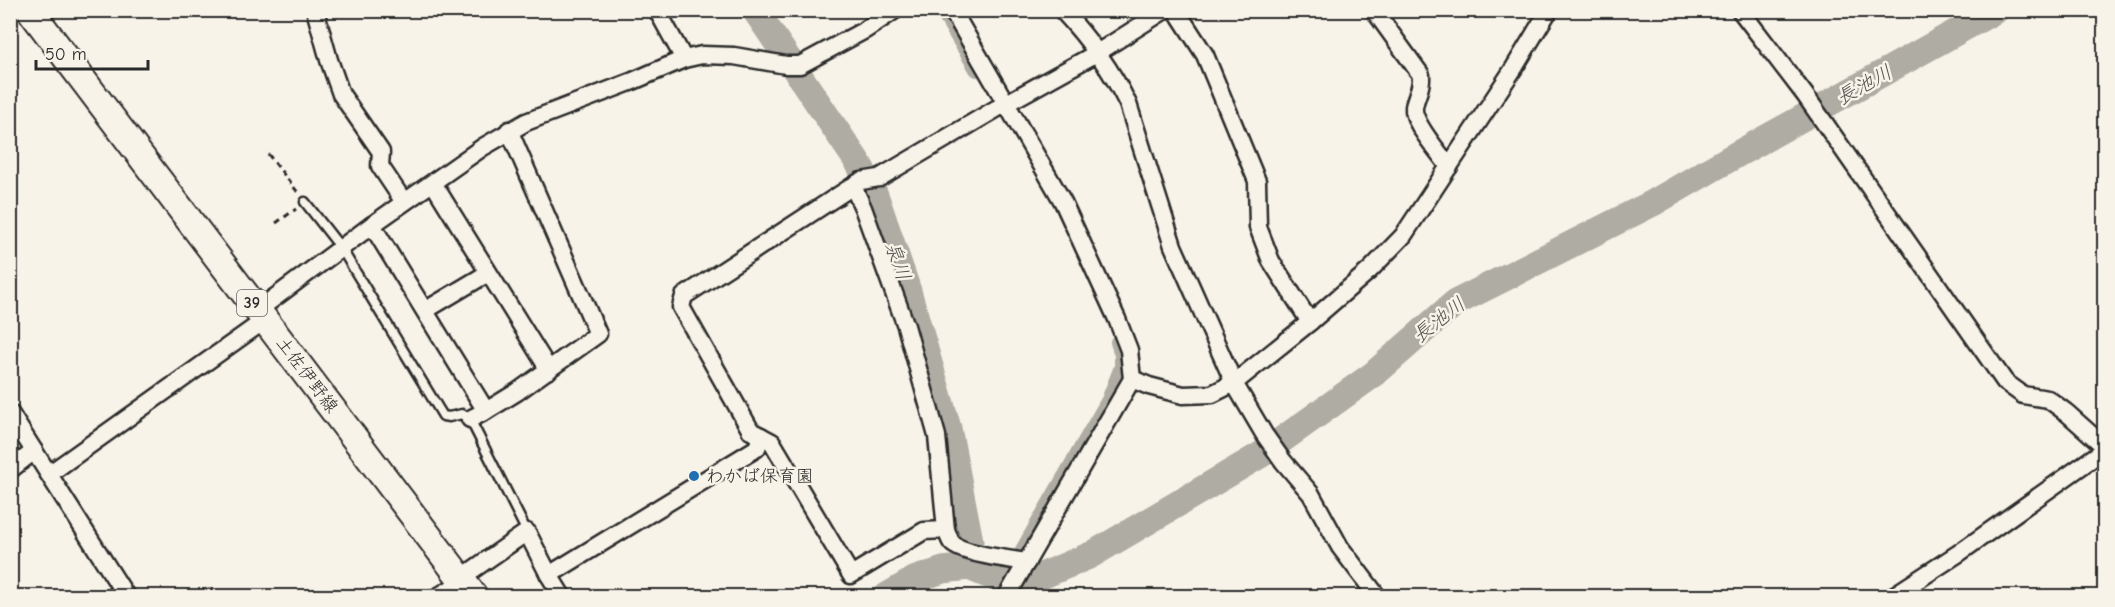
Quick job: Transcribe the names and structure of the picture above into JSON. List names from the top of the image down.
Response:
{
  "streets": {
    "main road": ["39", "土佐伊野線"]
  },
  "water": ["長池川", "泉川"],
  "places": ["わかば保育園"],
  "scale_bar": "50 m"
}
